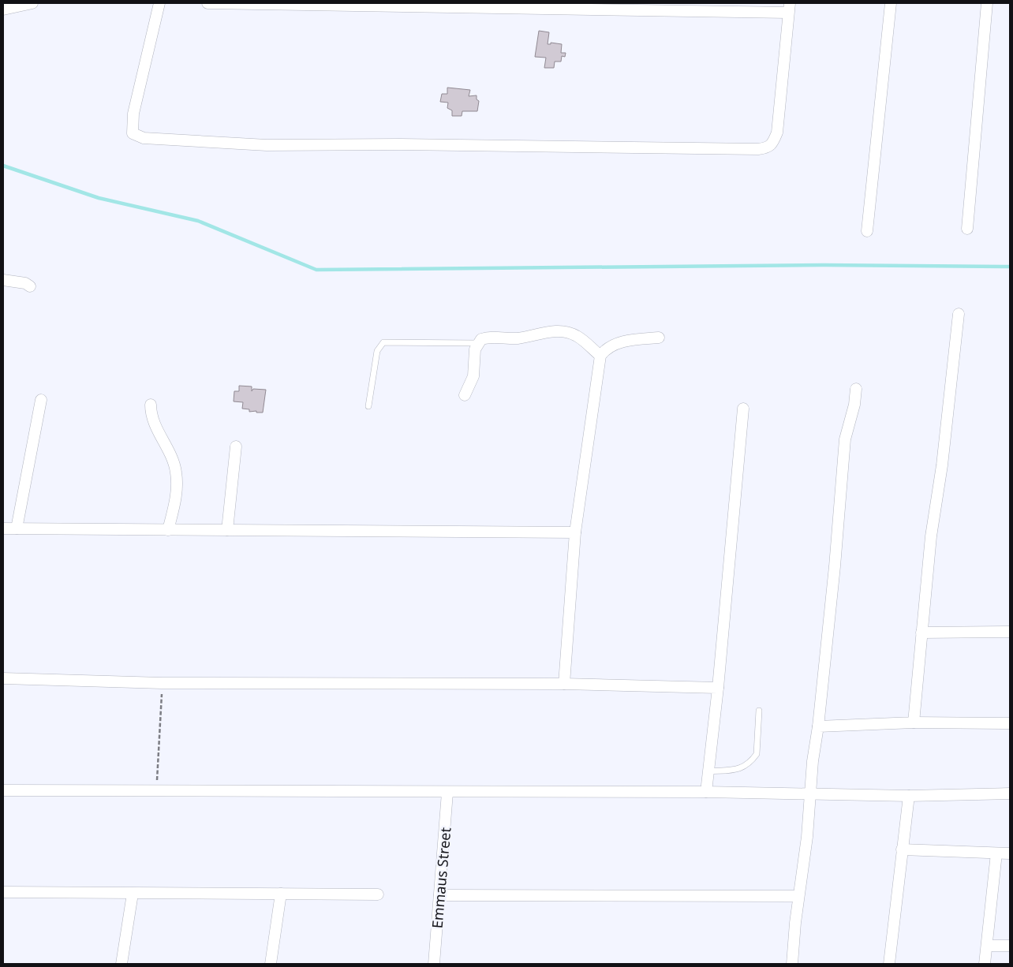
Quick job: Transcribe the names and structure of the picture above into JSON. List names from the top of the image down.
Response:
{
  "streets": {
    "street": ["Emmaus Street"]
  }
}
